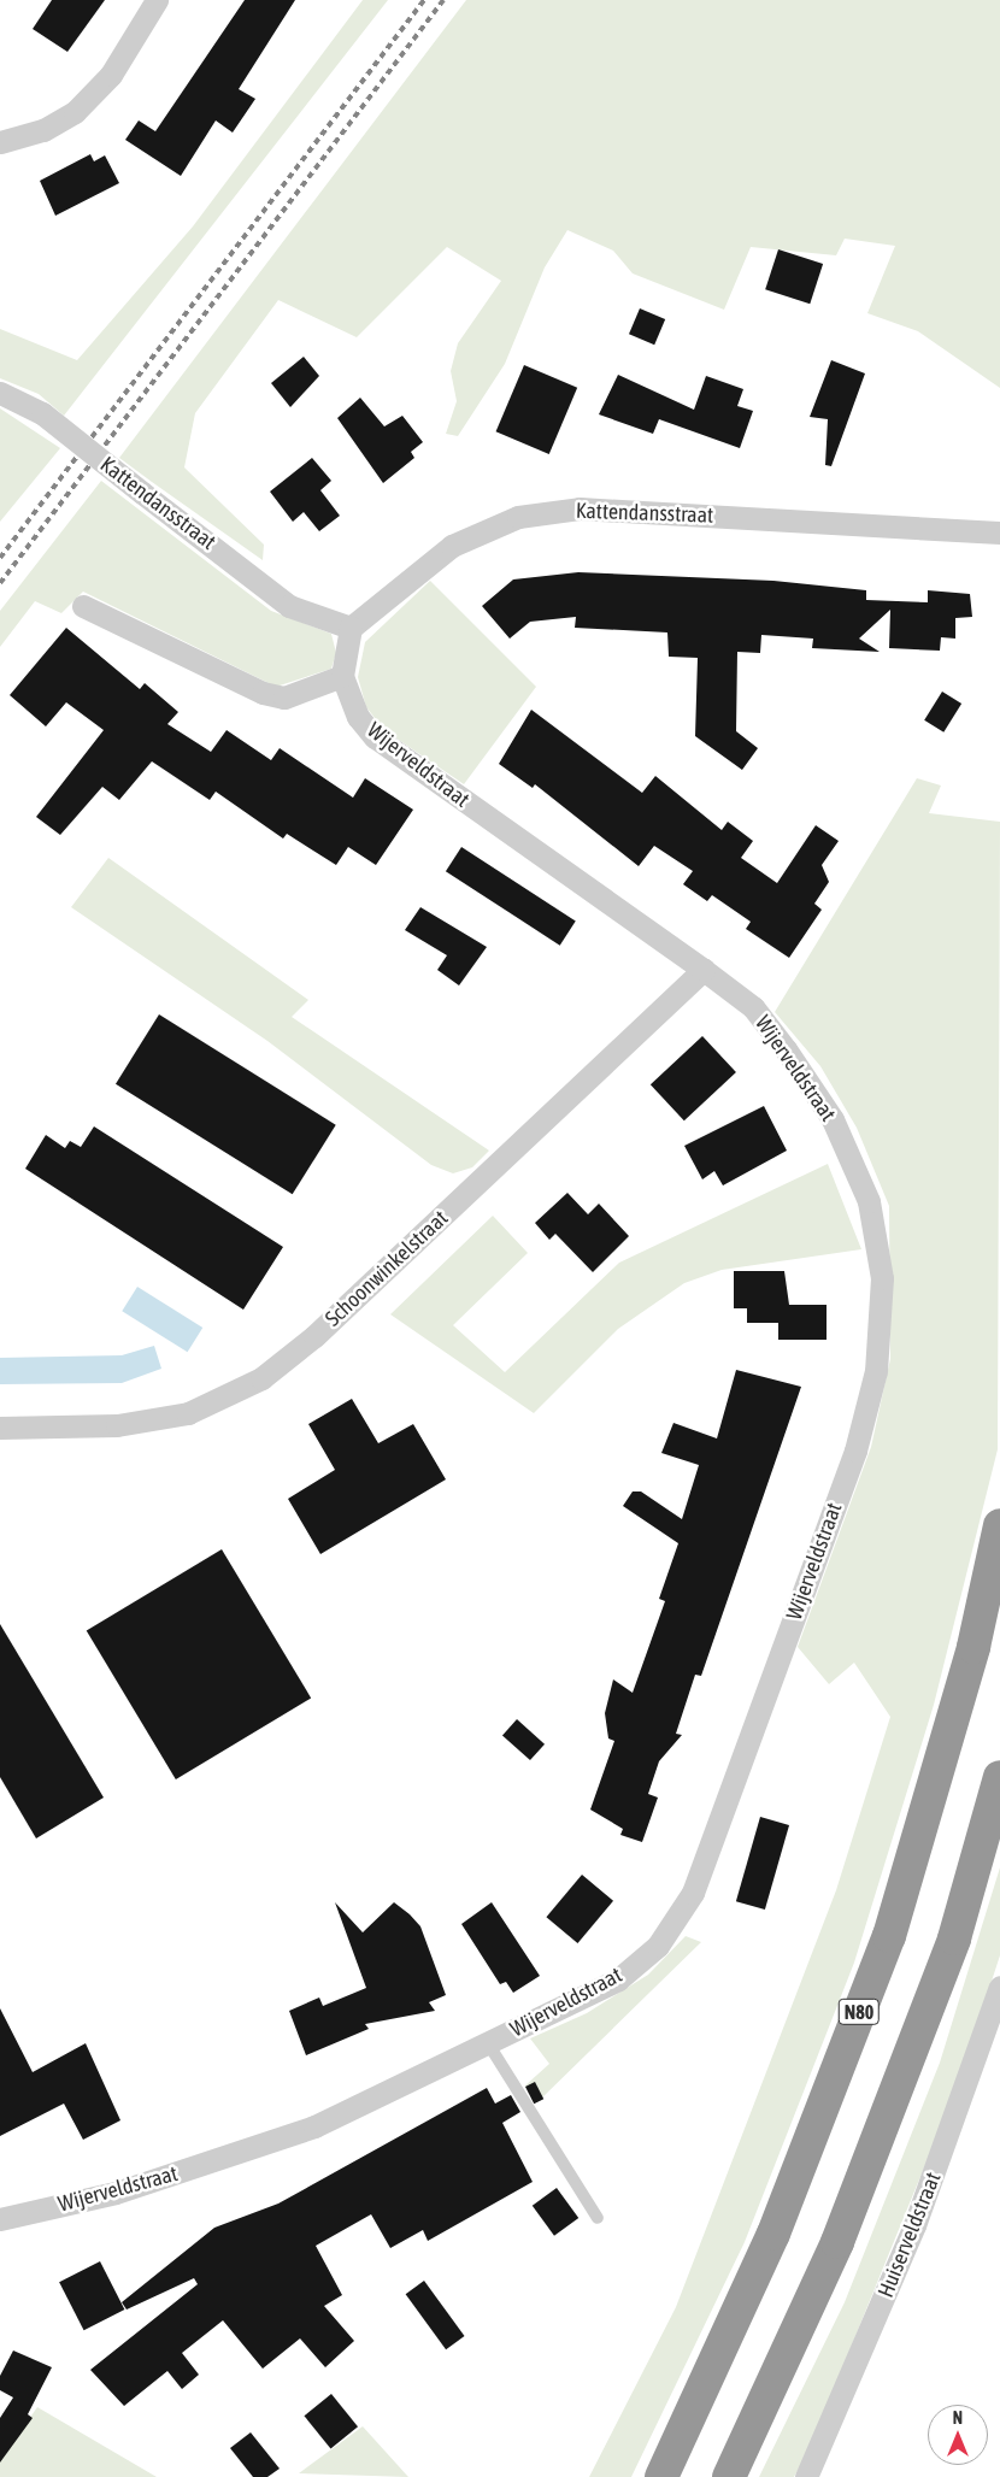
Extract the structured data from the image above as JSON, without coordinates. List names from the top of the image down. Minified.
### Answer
{"streets":{"highway":["N80"],"street":["Kattendansstraat","Wijerveldstraat","Schoonwinkelstraat","Huiserveldstraat"]},"crossings":[["Wijerveldstraat","Schoonwinkelstraat"]],"north":"top"}
